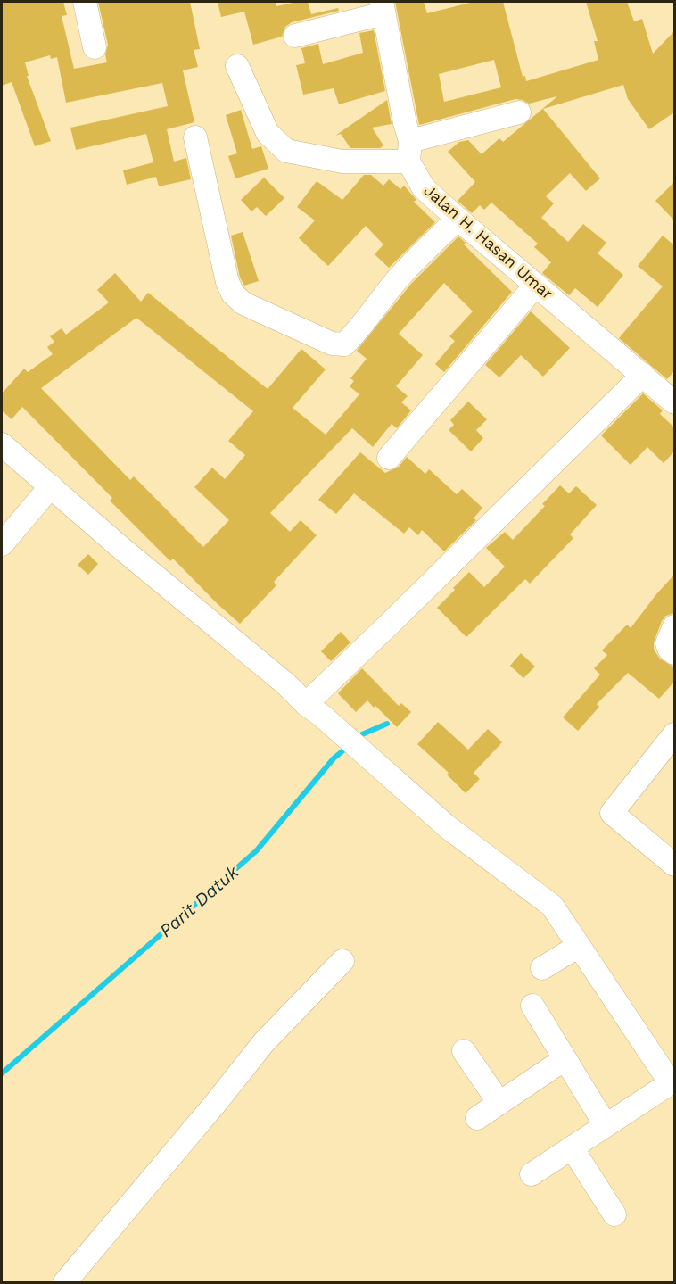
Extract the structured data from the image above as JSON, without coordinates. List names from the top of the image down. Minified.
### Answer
{"streets":{"street":["Jalan H. Hasan Umar"]},"water":["Parit Datuk"]}
